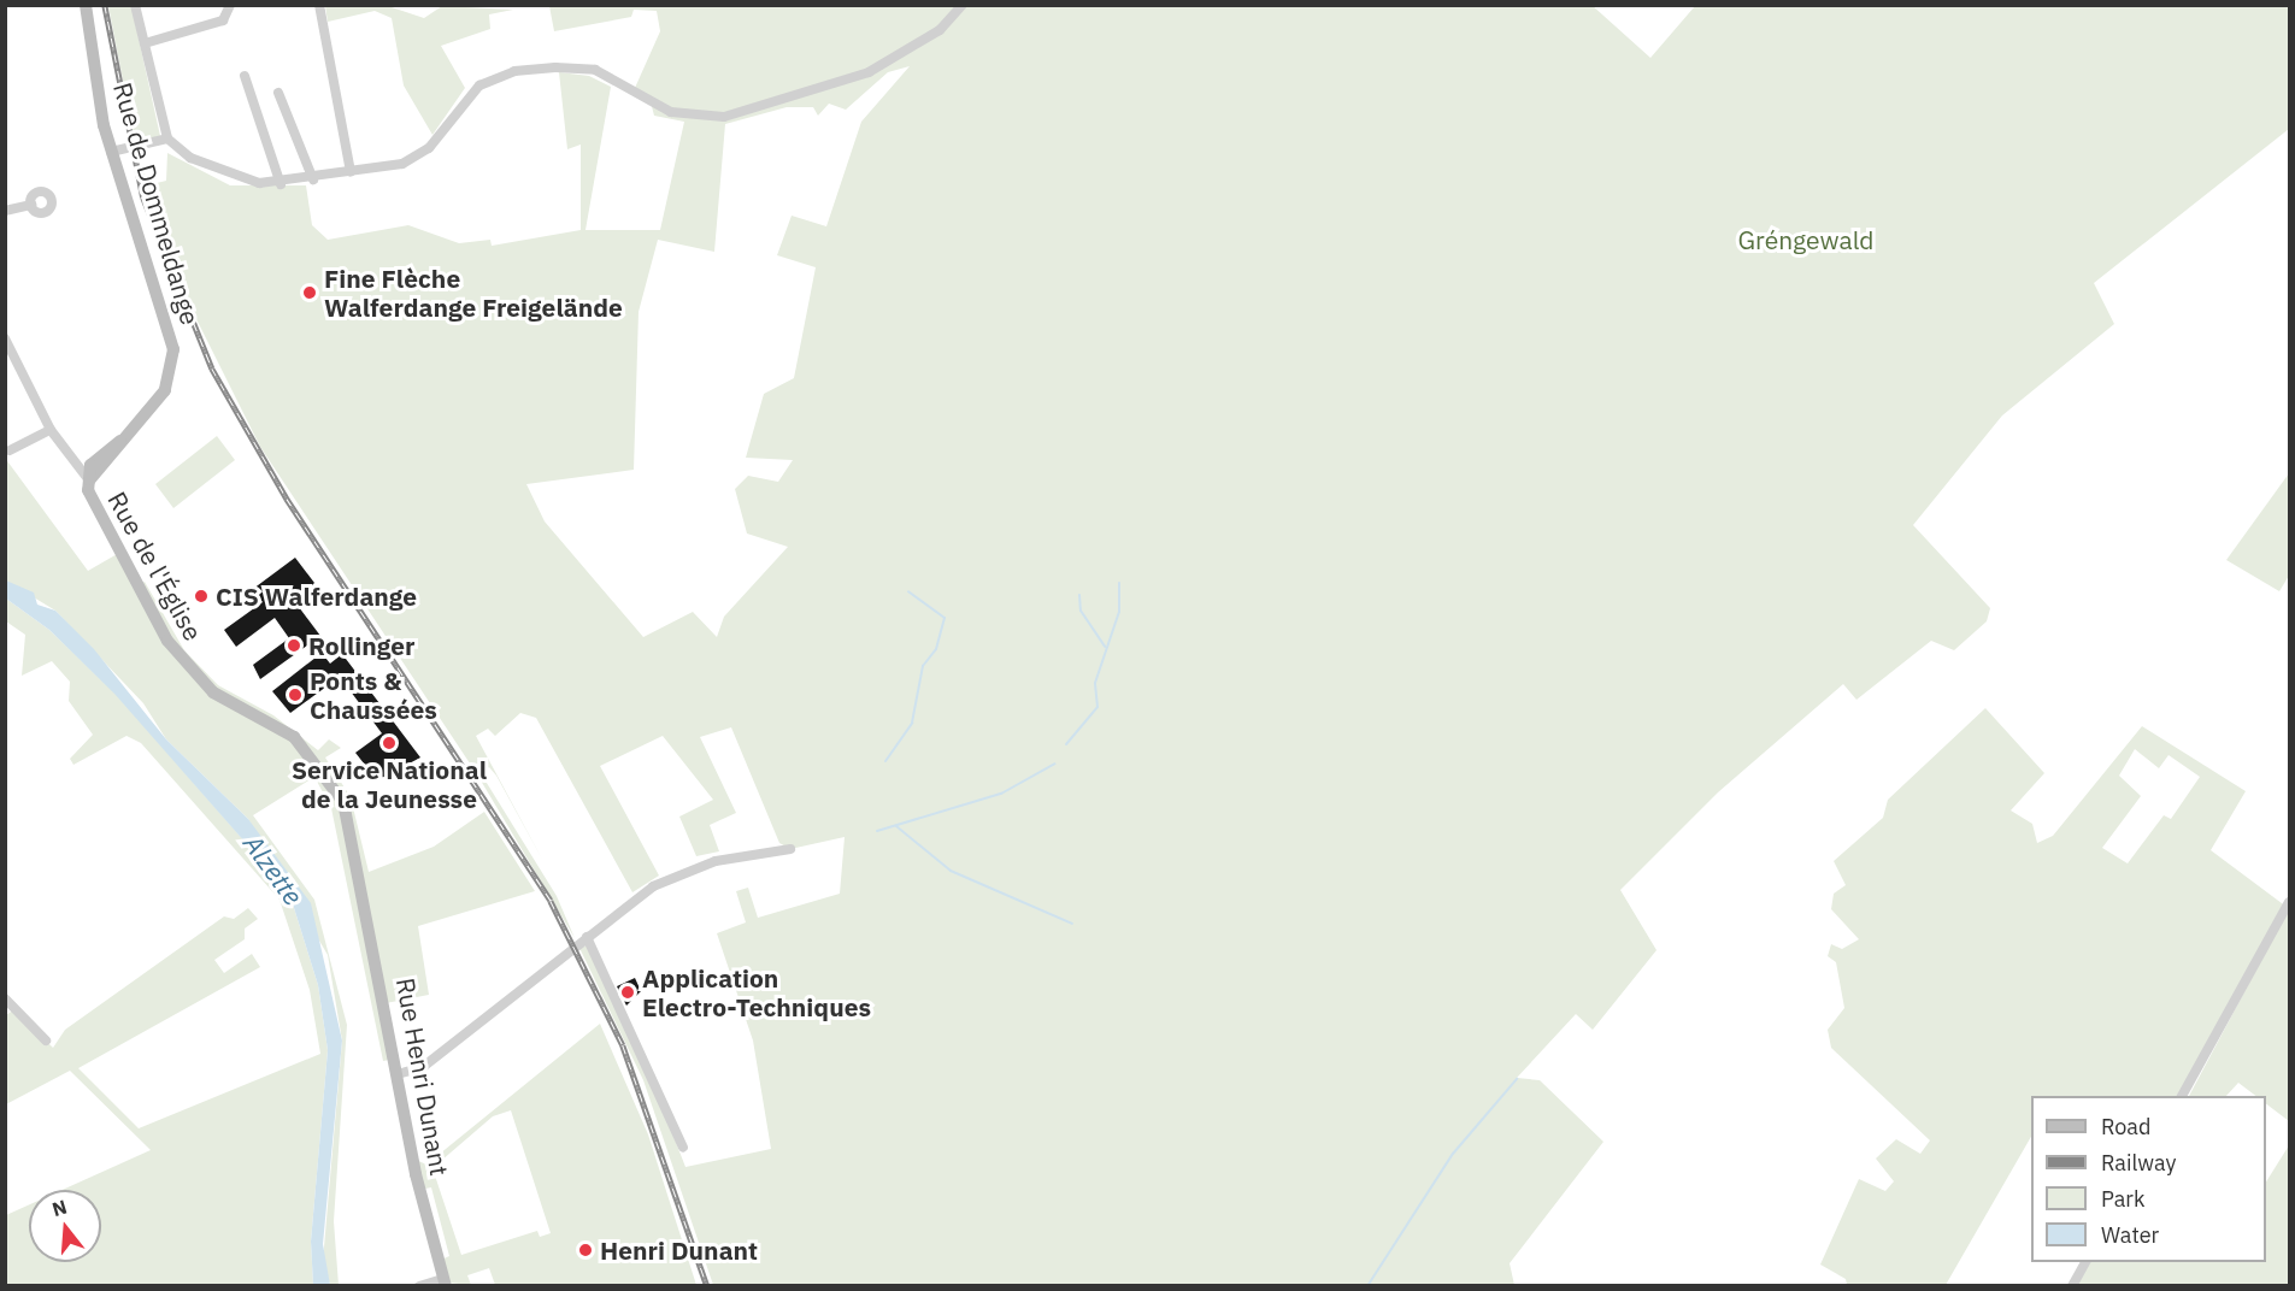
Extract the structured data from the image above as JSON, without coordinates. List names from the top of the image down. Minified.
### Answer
{"streets":{"main road":["Rue de Dommeldange","Rue de l'Église","Rue Henri Dunant"]},"crossings":[["Rue de Dommeldange","Rue de l'Église"],["Rue de l'Église","Rue Henri Dunant"]],"water":["Alzette"],"parks":["Gréngewald"],"places":["Fine Flèche Walferdange Freigelände","CIS Walferdange","Rollinger","Ponts & Chaussées","Service National de la Jeunesse","Application Electro-Techniques","Henri Dunant"],"legend":["Road","Railway","Park","Water"],"north":"top"}
